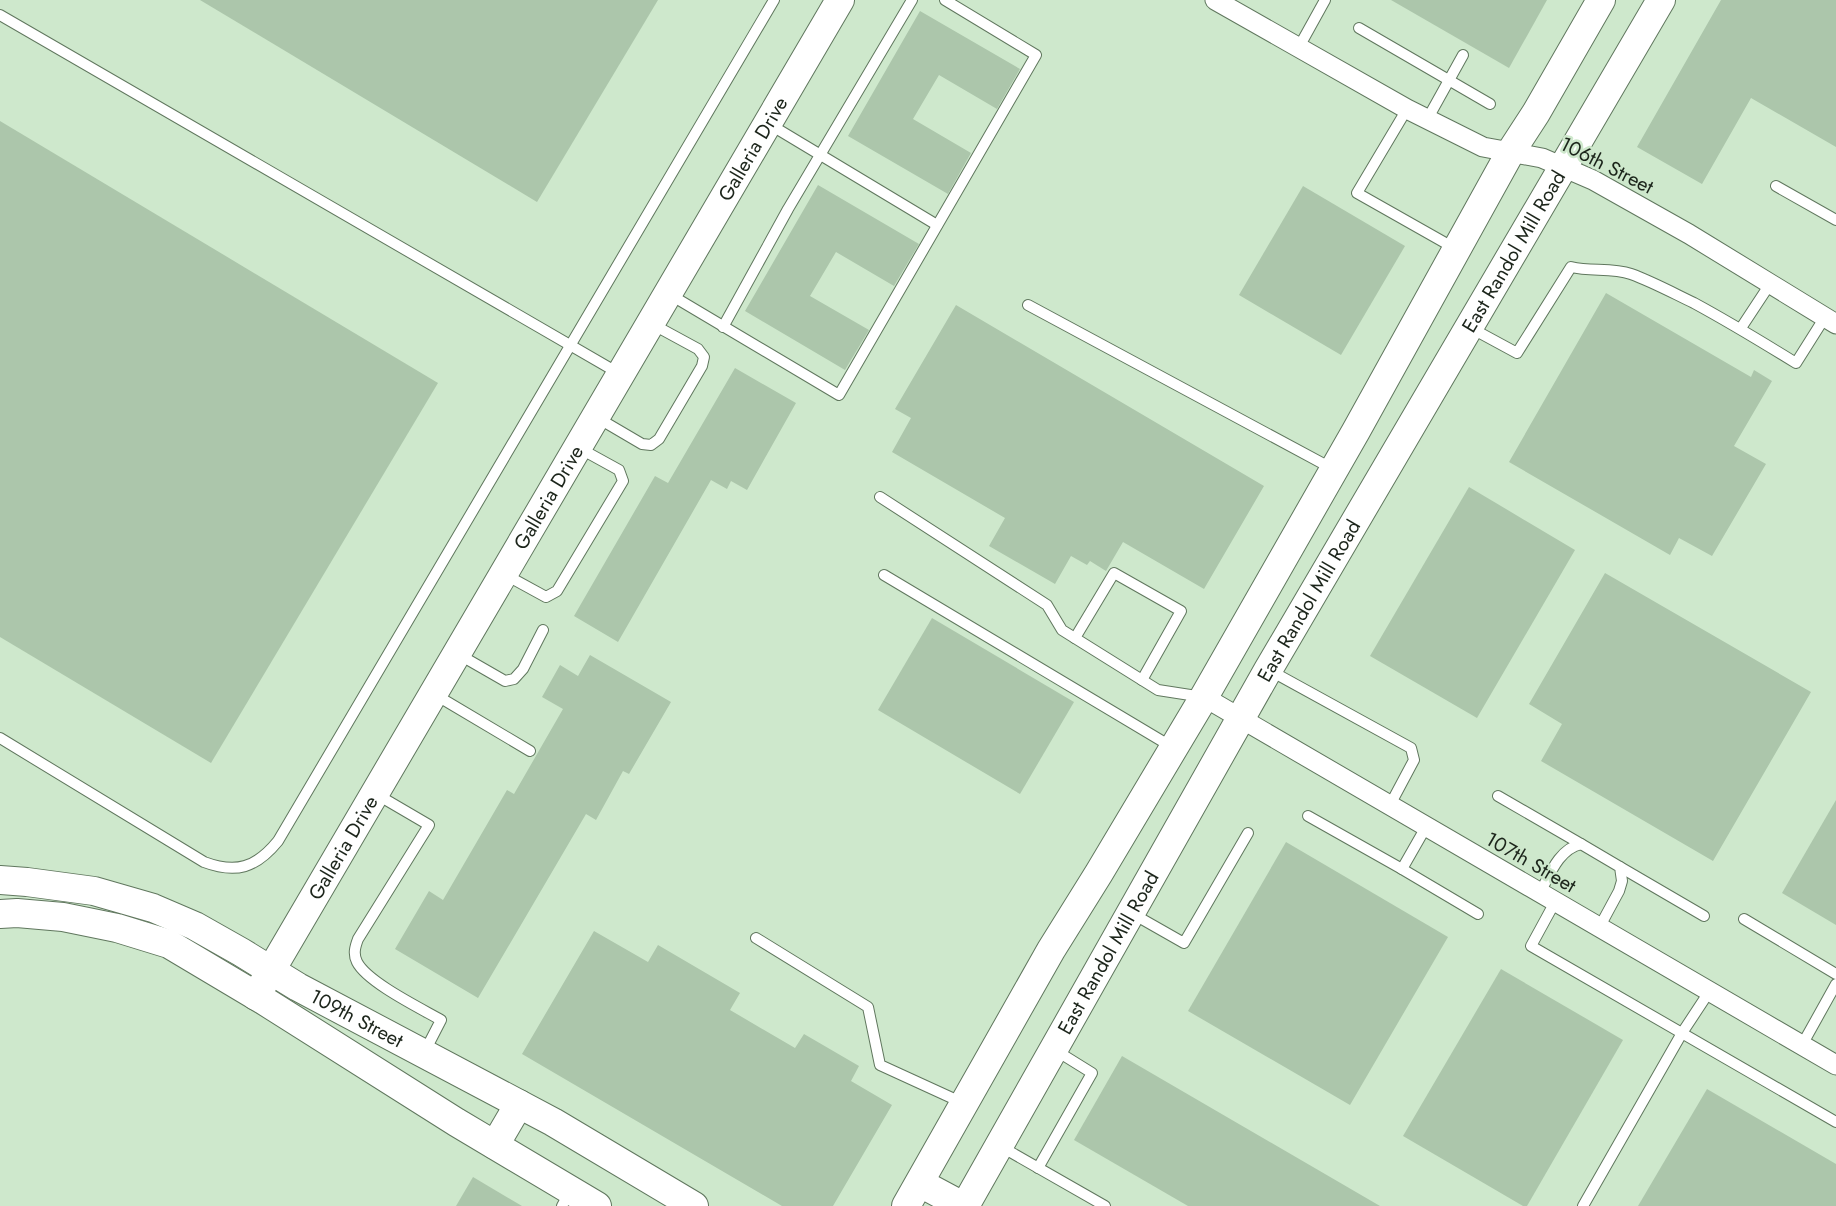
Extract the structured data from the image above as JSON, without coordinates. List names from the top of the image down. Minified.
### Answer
{"streets":{"main road":["Galleria Drive","East Randol Mill Road","109th Street"],"street":["106th Street","107th Street"]},"crossings":[["Galleria Drive","109th Street"],["106th Street","East Randol Mill Road"],["East Randol Mill Road","107th Street"]]}
